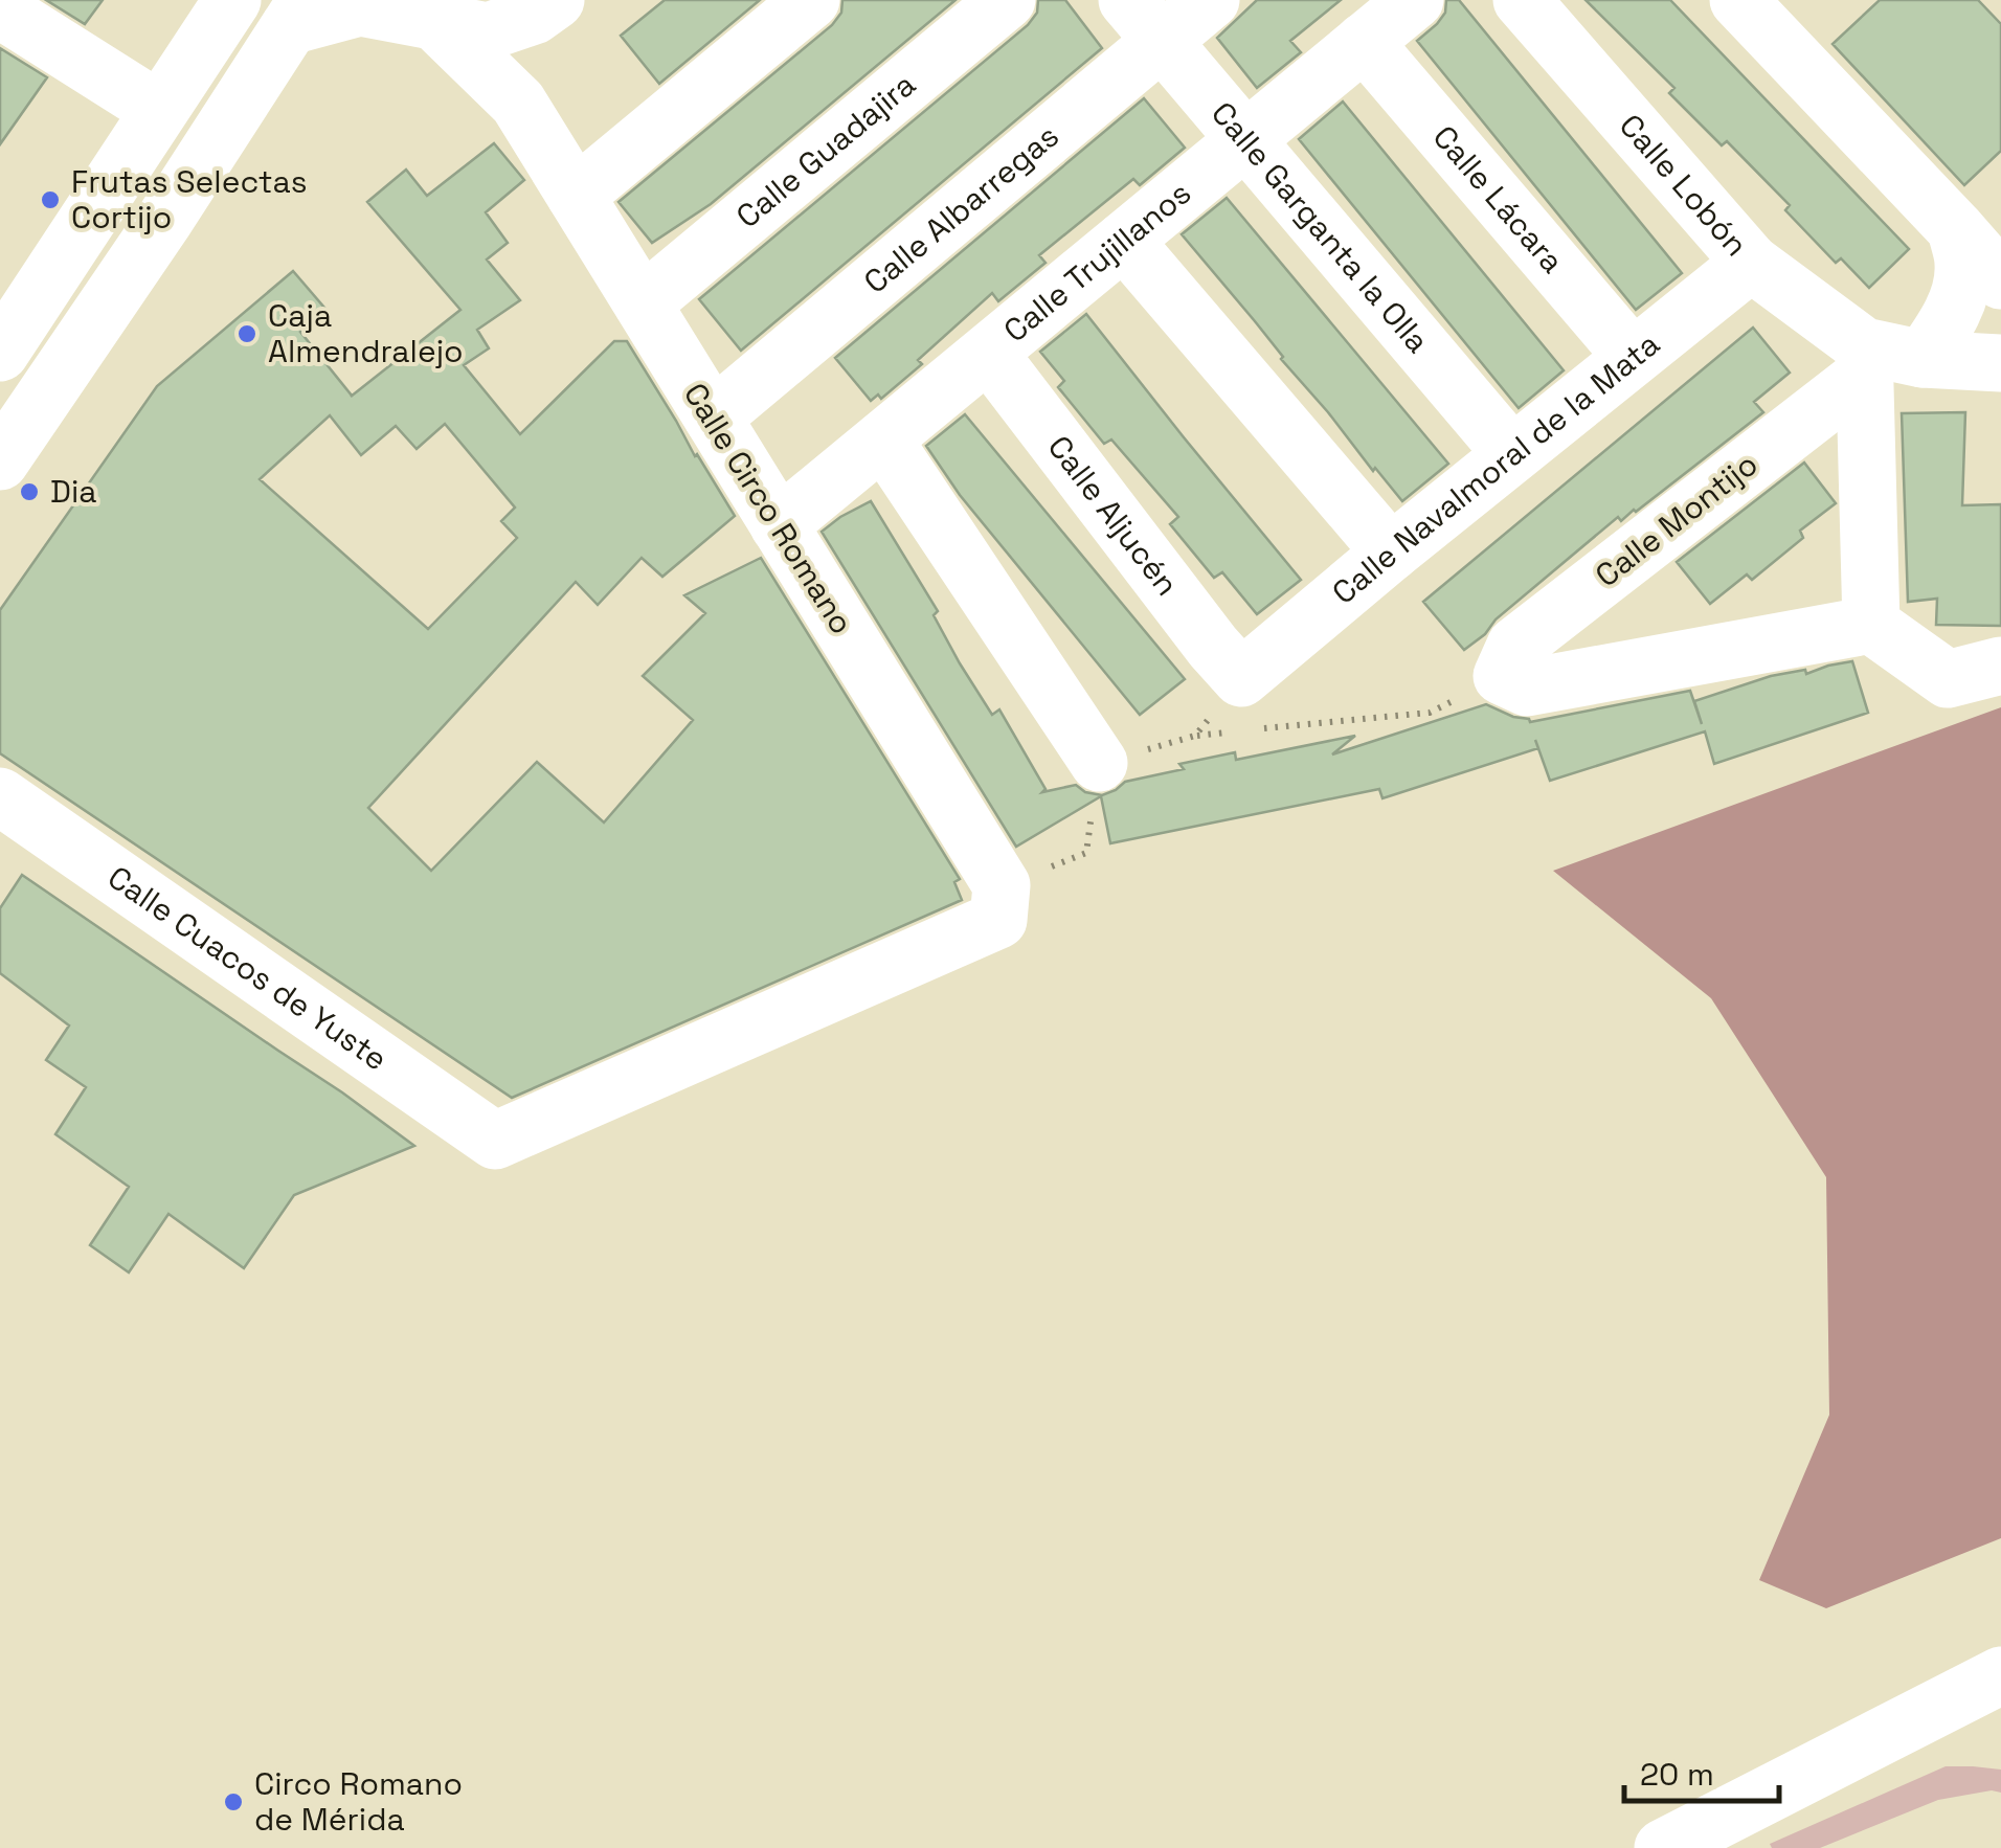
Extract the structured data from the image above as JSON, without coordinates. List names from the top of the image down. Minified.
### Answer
{"streets":{"street":["Calle Guadajira","Calle Lobón","Calle Lácara","Calle Albarregas","Calle Garganta la Olla","Calle Trujillanos","Calle Navalmoral de la Mata","Calle Circo Romano","Calle Aljucén","Calle Montijo","Calle Cuacos de Yuste"]},"crossings":[["Calle Guadajira","Calle Circo Romano"],["Calle Lobón","Calle Navalmoral de la Mata"],["Calle Lobón","Calle Montijo"],["Calle Lácara","Calle Trujillanos"],["Calle Lácara","Calle Navalmoral de la Mata"],["Calle Albarregas","Calle Garganta la Olla"],["Calle Albarregas","Calle Circo Romano"],["Calle Garganta la Olla","Calle Trujillanos"],["Calle Garganta la Olla","Calle Navalmoral de la Mata"],["Calle Trujillanos","Calle Circo Romano"],["Calle Trujillanos","Calle Aljucén"],["Calle Navalmoral de la Mata","Calle Aljucén"],["Calle Circo Romano","Calle Cuacos de Yuste"]],"places":["Frutas Selectas Cortijo","Caja Almendralejo","Dia","Circo Romano de Mérida"],"scale_bar":"20 m"}
